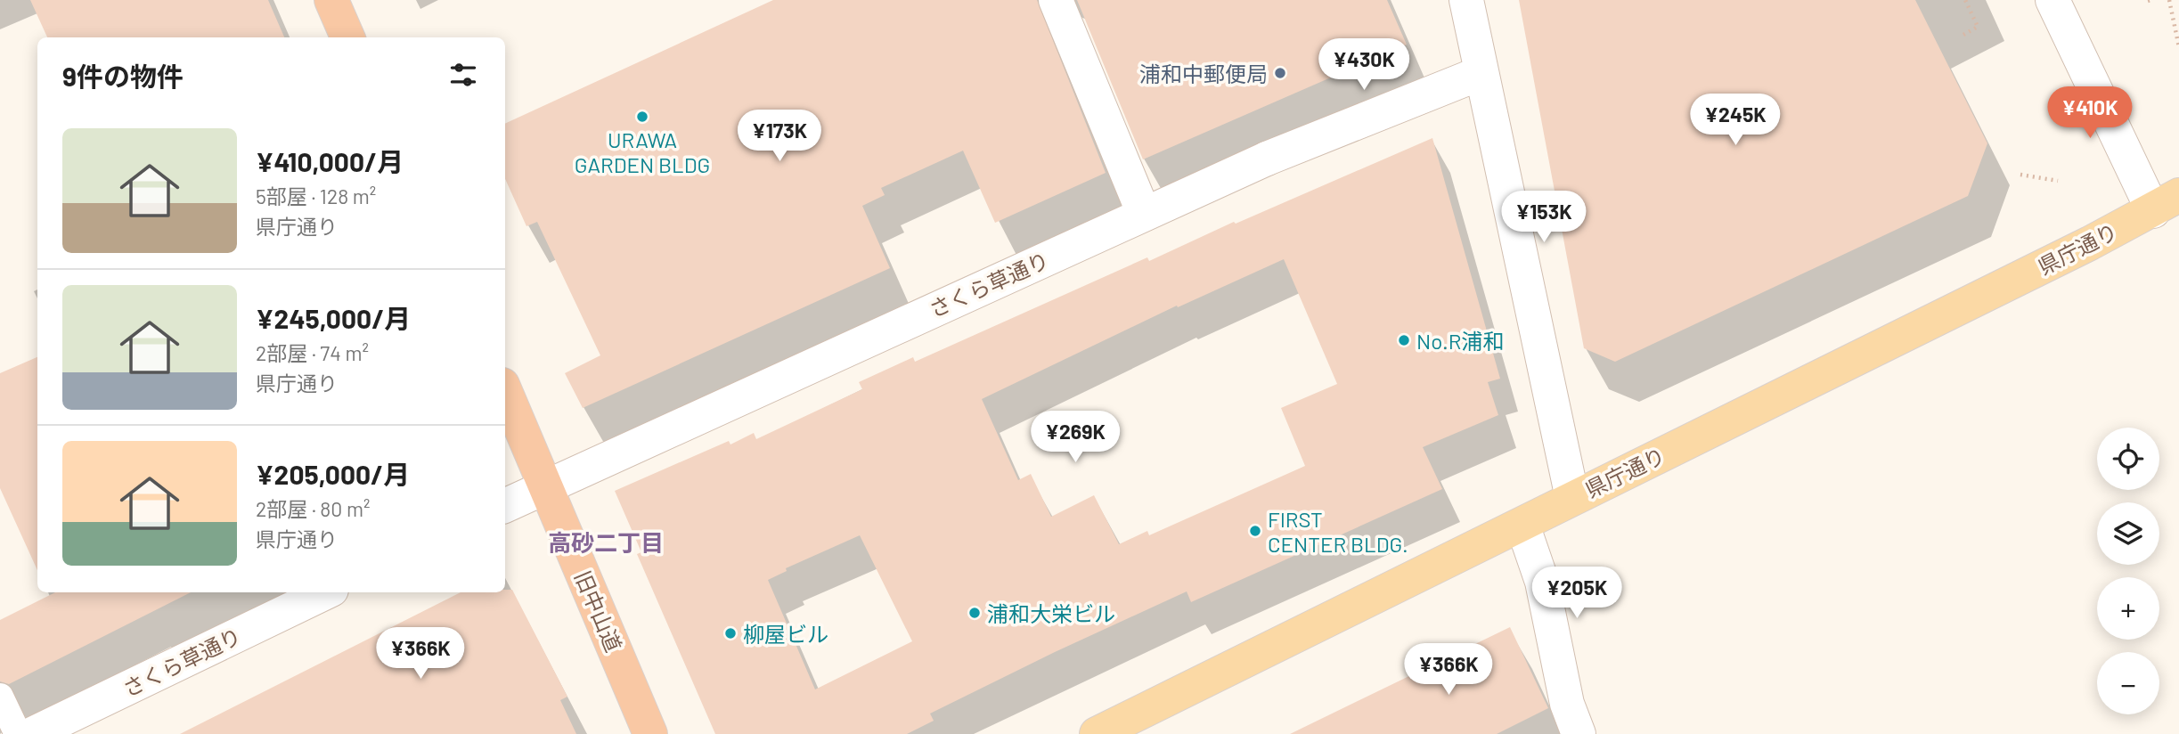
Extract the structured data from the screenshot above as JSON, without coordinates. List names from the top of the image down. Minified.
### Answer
{"streets":{"highway":["旧中山道"],"main road":["県庁通り"],"street":["さくら草通り"]},"crossings":[["さくら草通り","旧中山道"]],"districts":["高砂二丁目"],"places":["浦和中郵便局","URAWA GARDEN BLDG","No.R浦和","FIRST CENTER BLDG.","浦和大栄ビル","柳屋ビル"],"page":{"heading":"9件の物件","price":["¥430K","¥410K","¥245K","¥173K","¥153K","¥269K","¥205K","¥366K","¥366K"],"list":[{"name":"¥410,000/月","note":"5部屋 · 128 m² · 県庁通り"},{"name":"¥245,000/月","note":"2部屋 · 74 m² · 県庁通り"},{"name":"¥205,000/月","note":"2部屋 · 80 m² · 県庁通り"}],"map_buttons":["+","−"]}}
